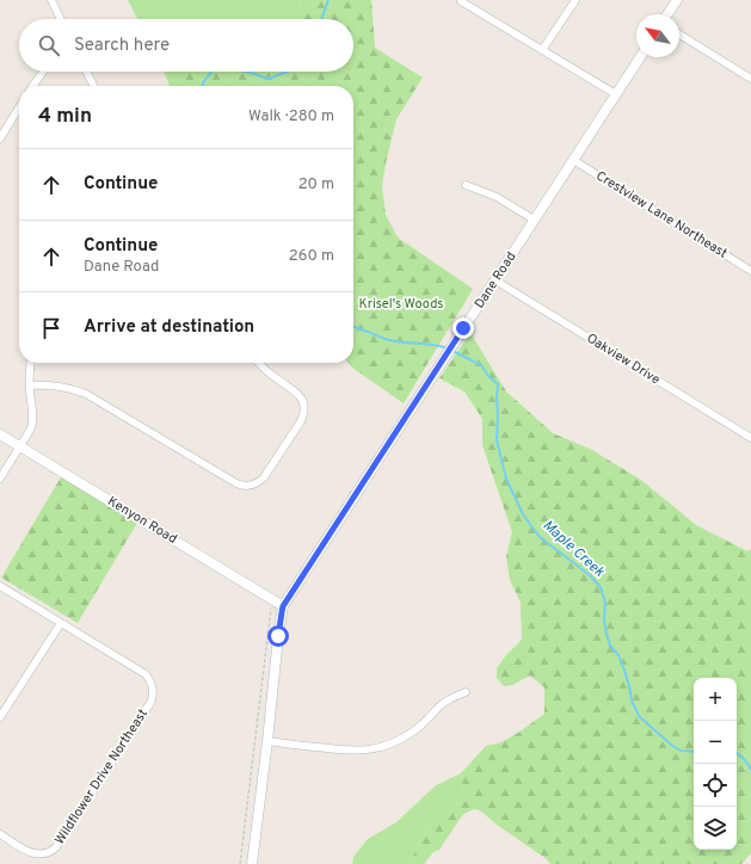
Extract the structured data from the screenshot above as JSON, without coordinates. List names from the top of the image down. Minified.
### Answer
{"streets":{"street":["Crestview Lane Northeast","Dane Road","Oakview Drive","Kenyon Road","Wildflower Drive Northeast"]},"crossings":[["Crestview Lane Northeast","Dane Road"],["Dane Road","Oakview Drive"],["Dane Road","Kenyon Road"]],"water":["Maple Creek"],"parks":["Krisel's Woods"],"north":"top left","page":{"search":"Search here","heading":["4 min","Walk · 280 m"],"list":[["Continue","20 m"],["Continue","Dane Road","260 m"],"Arrive at destination"],"map_buttons":["+","−"]}}
